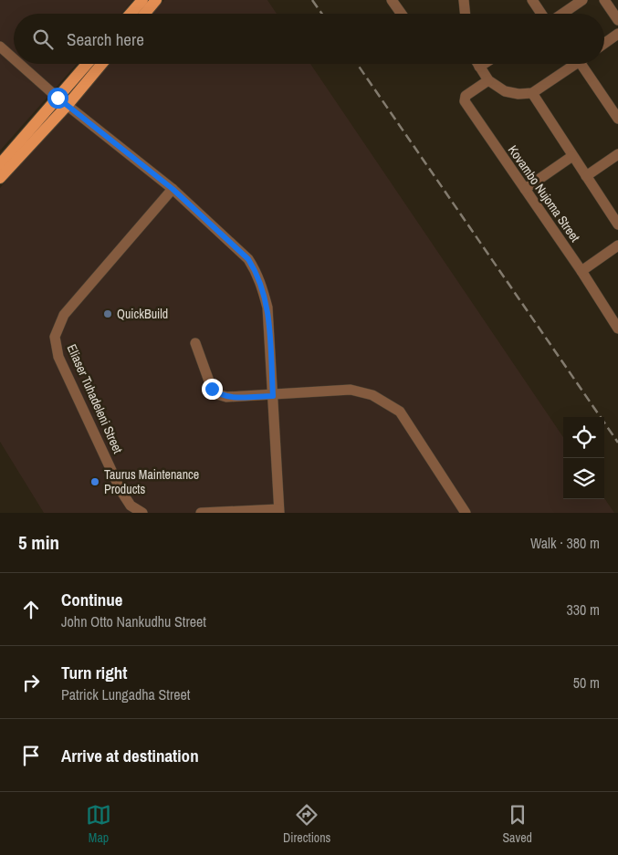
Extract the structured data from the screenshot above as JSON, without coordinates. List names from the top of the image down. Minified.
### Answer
{"streets":{"street":["Kovambo Nujoma Street","Eliaser Tuhadeleni Street"]},"places":["QuickBuild","Taurus Maintenance Products"],"page":{"search":"Search here","heading":["5 min","Walk · 380 m"],"list":[["Continue","John Otto Nankudhu Street","330 m"],["Turn right","Patrick Lungadha Street","50 m"],"Arrive at destination"],"nav":["Map","Directions","Saved"]}}
